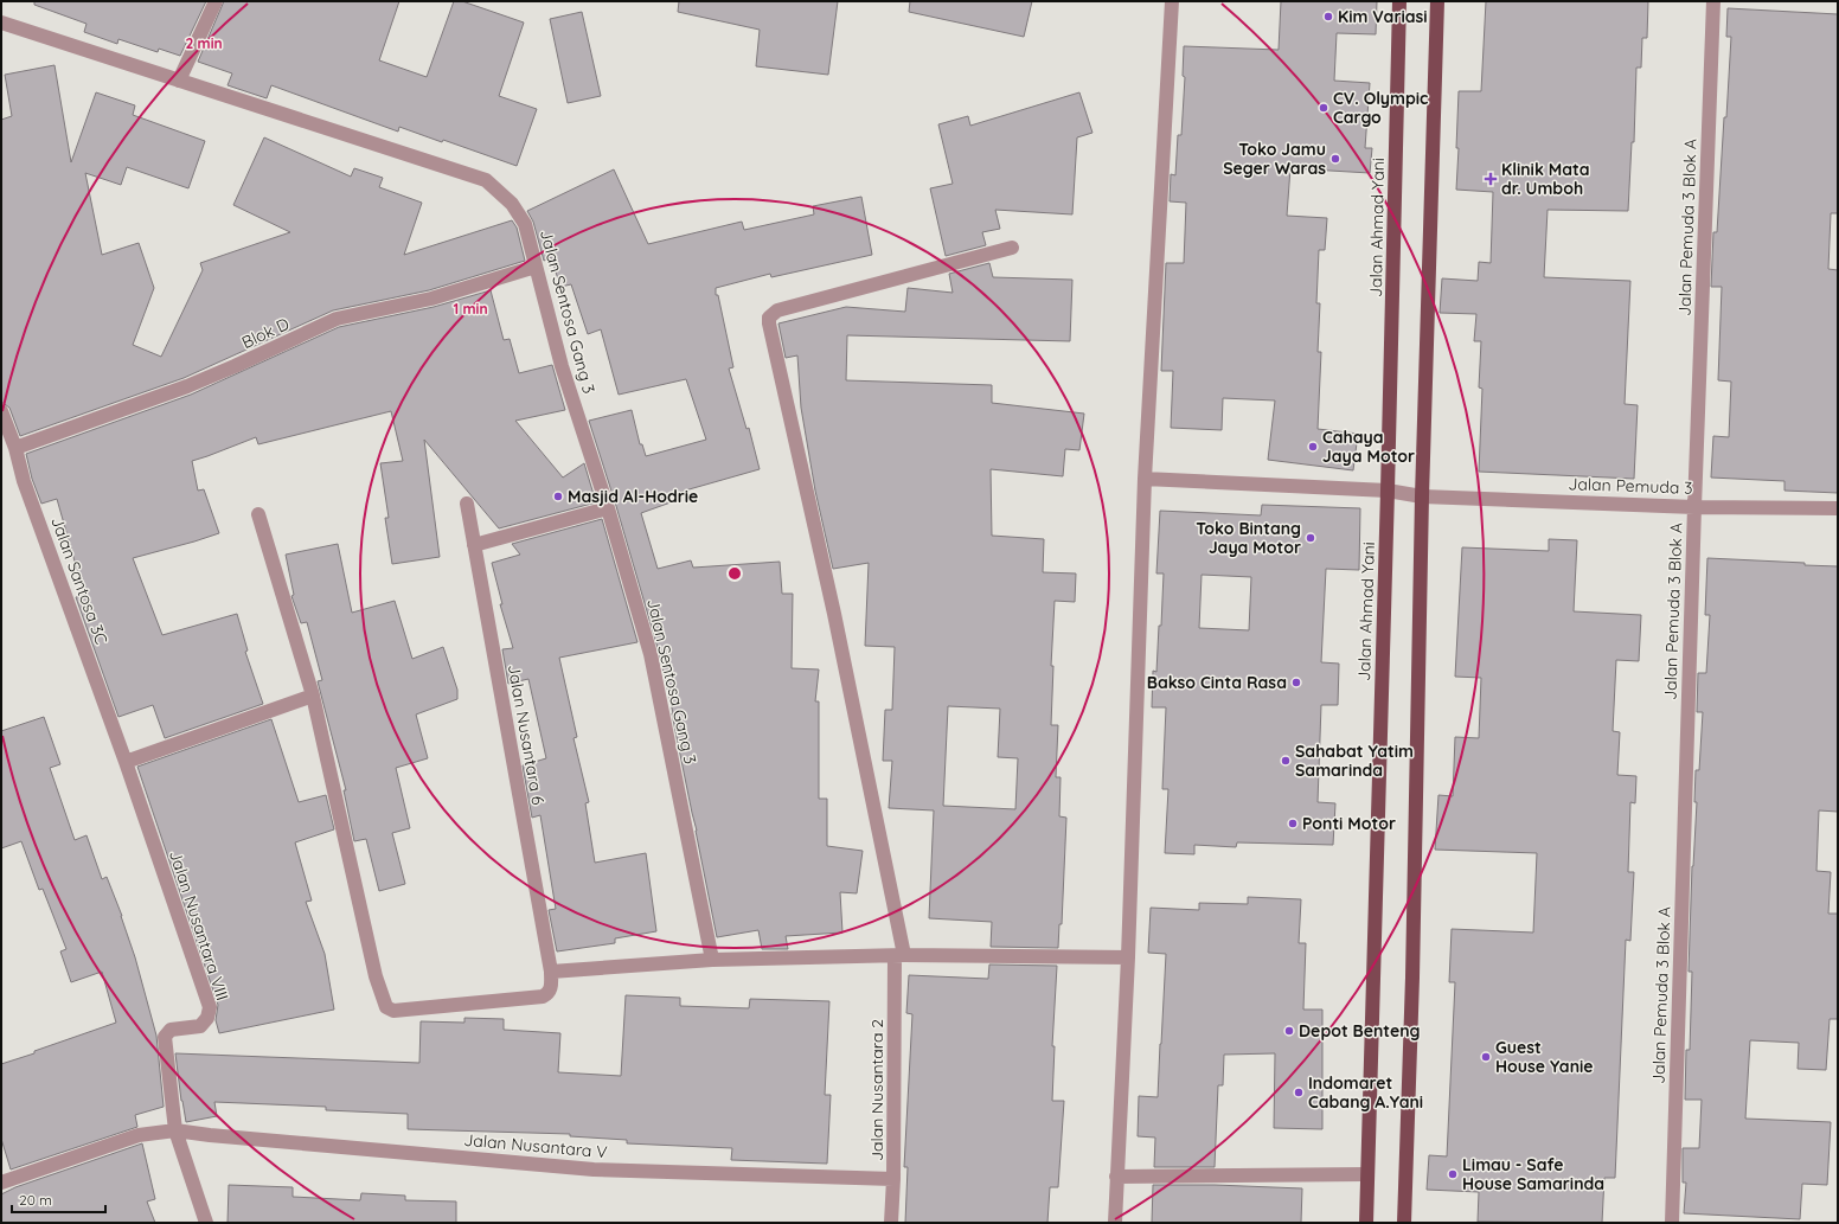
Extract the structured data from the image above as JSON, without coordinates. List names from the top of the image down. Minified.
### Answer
{"streets":{"main road":["Jalan Ahmad Yani"],"street":["Jalan Pemuda 3 Blok A","Jalan Sentosa Gang 3","Blok D","Jalan Pemuda 3","Jalan Santosa 3C","Jalan Nusantara 6","Jalan Nusantara VIII","Jalan Nusantara 2","Jalan Nusantara V"]},"crossings":[["Jalan Ahmad Yani","Jalan Pemuda 3"],["Jalan Pemuda 3 Blok A","Jalan Pemuda 3"],["Jalan Sentosa Gang 3","Blok D"],["Blok D","Jalan Santosa 3C"],["Jalan Santosa 3C","Jalan Nusantara VIII"],["Jalan Nusantara VIII","Jalan Nusantara V"],["Jalan Nusantara 2","Jalan Nusantara V"]],"places":{"other":["Kim Variasi","CV. Olympic Cargo","Toko Jamu Seger Waras","Cahaya Jaya Motor","Masjid Al-Hodrie","Toko Bintang Jaya Motor","Bakso Cinta Rasa","Sahabat Yatim Samarinda","Ponti Motor","Depot Benteng","Guest House Yanie","Indomaret Cabang A.Yani","Limau - Safe House Samarinda"],"health":["Klinik Mata dr. Umboh"]},"scale_bar":"20 m","rings":["2 min","1 min"]}
